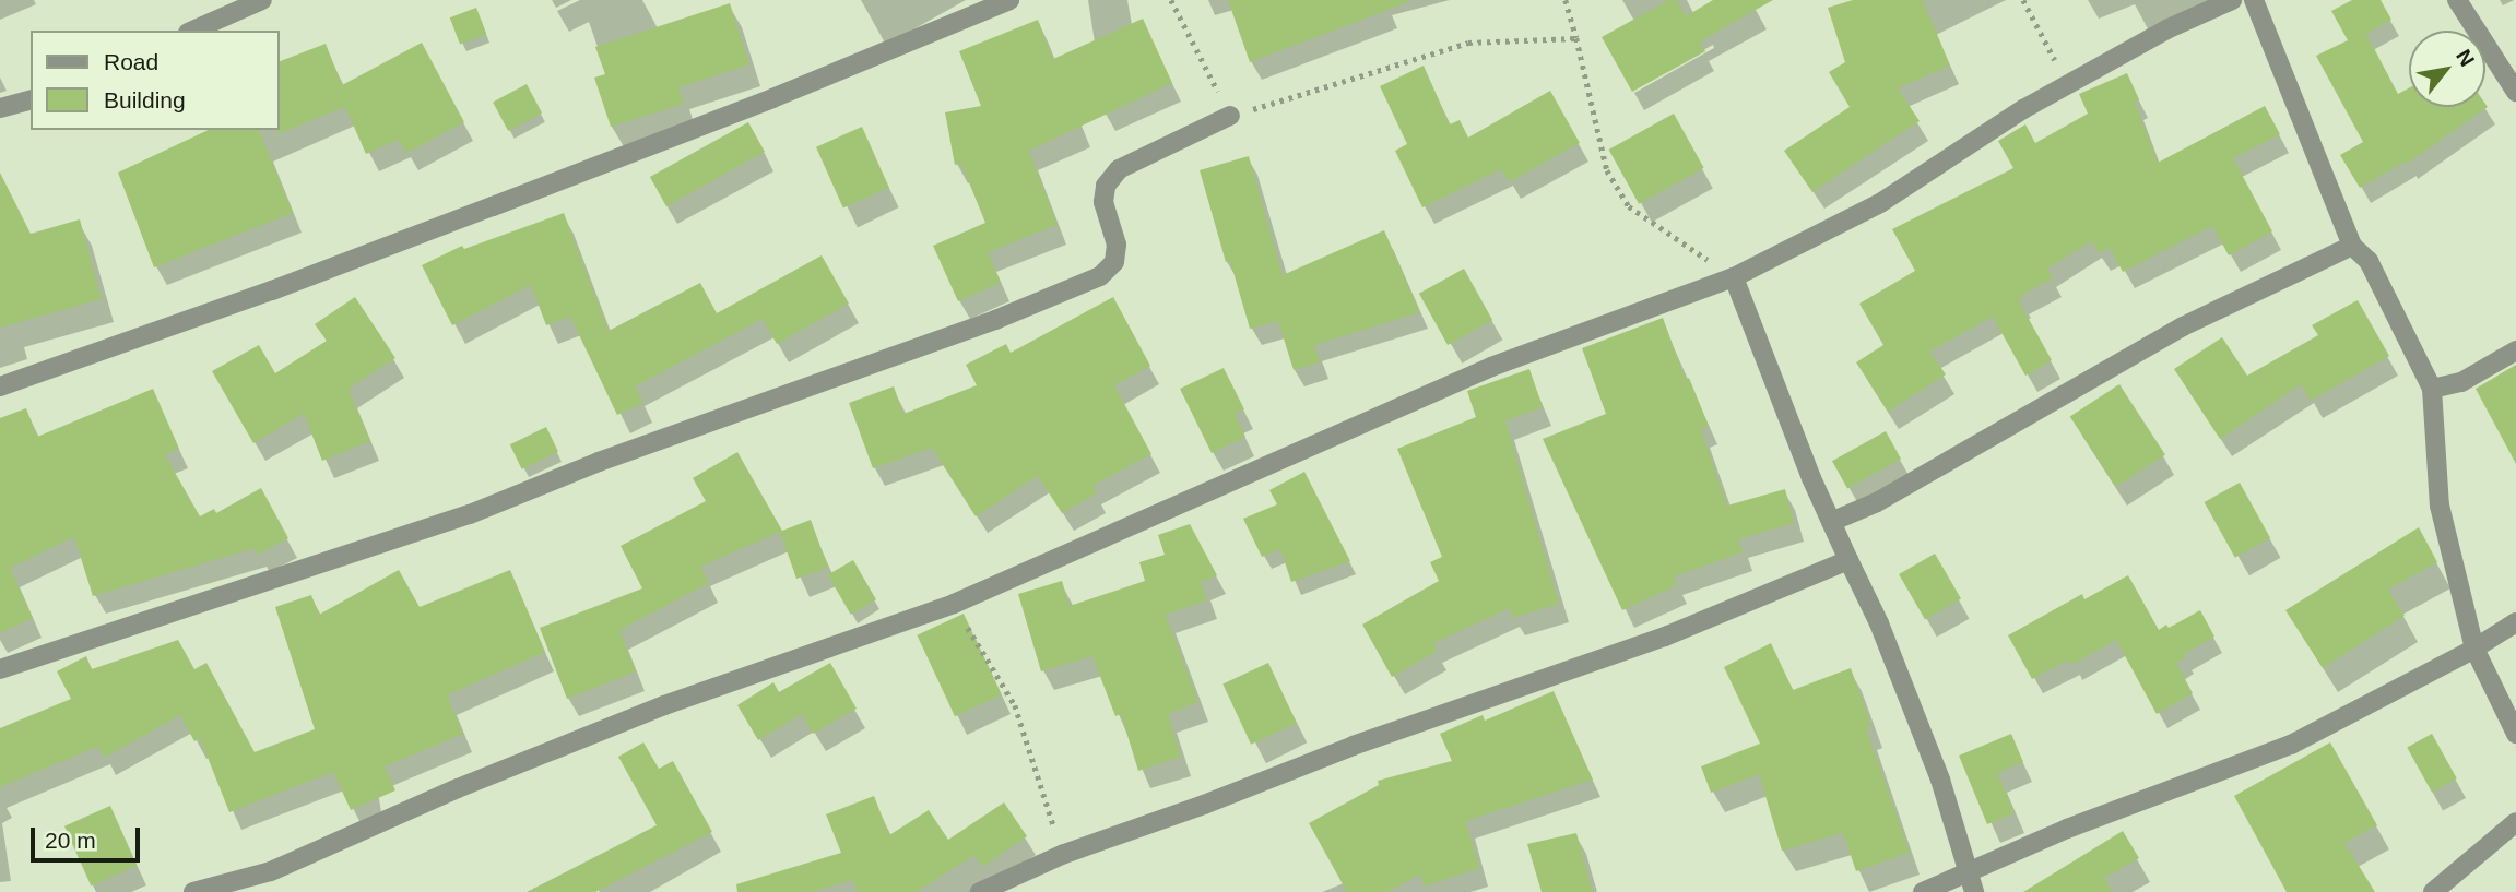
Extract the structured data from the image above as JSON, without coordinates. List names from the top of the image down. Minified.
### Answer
{"legend":["Road","Building"],"scale_bar":"20 m","north":"top right"}
